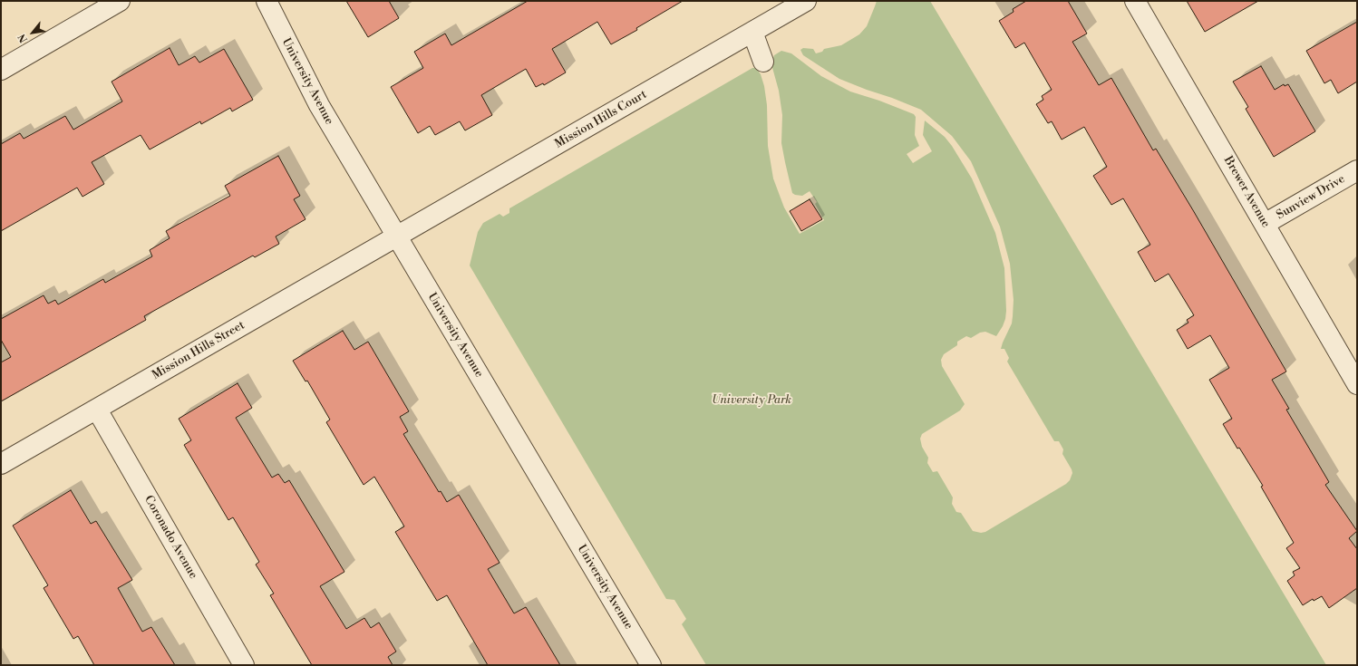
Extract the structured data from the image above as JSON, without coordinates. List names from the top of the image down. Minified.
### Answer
{"streets":{"street":["University Avenue","Mission Hills Court","Brewer Avenue","Sunview Drive","Mission Hills Street","Coronado Avenue"]},"crossings":[["University Avenue","Mission Hills Court"],["University Avenue","Mission Hills Street"],["Mission Hills Court","Mission Hills Street"],["Brewer Avenue","Sunview Drive"],["Mission Hills Street","Coronado Avenue"]],"parks":["University Park"],"north":"bottom left"}
